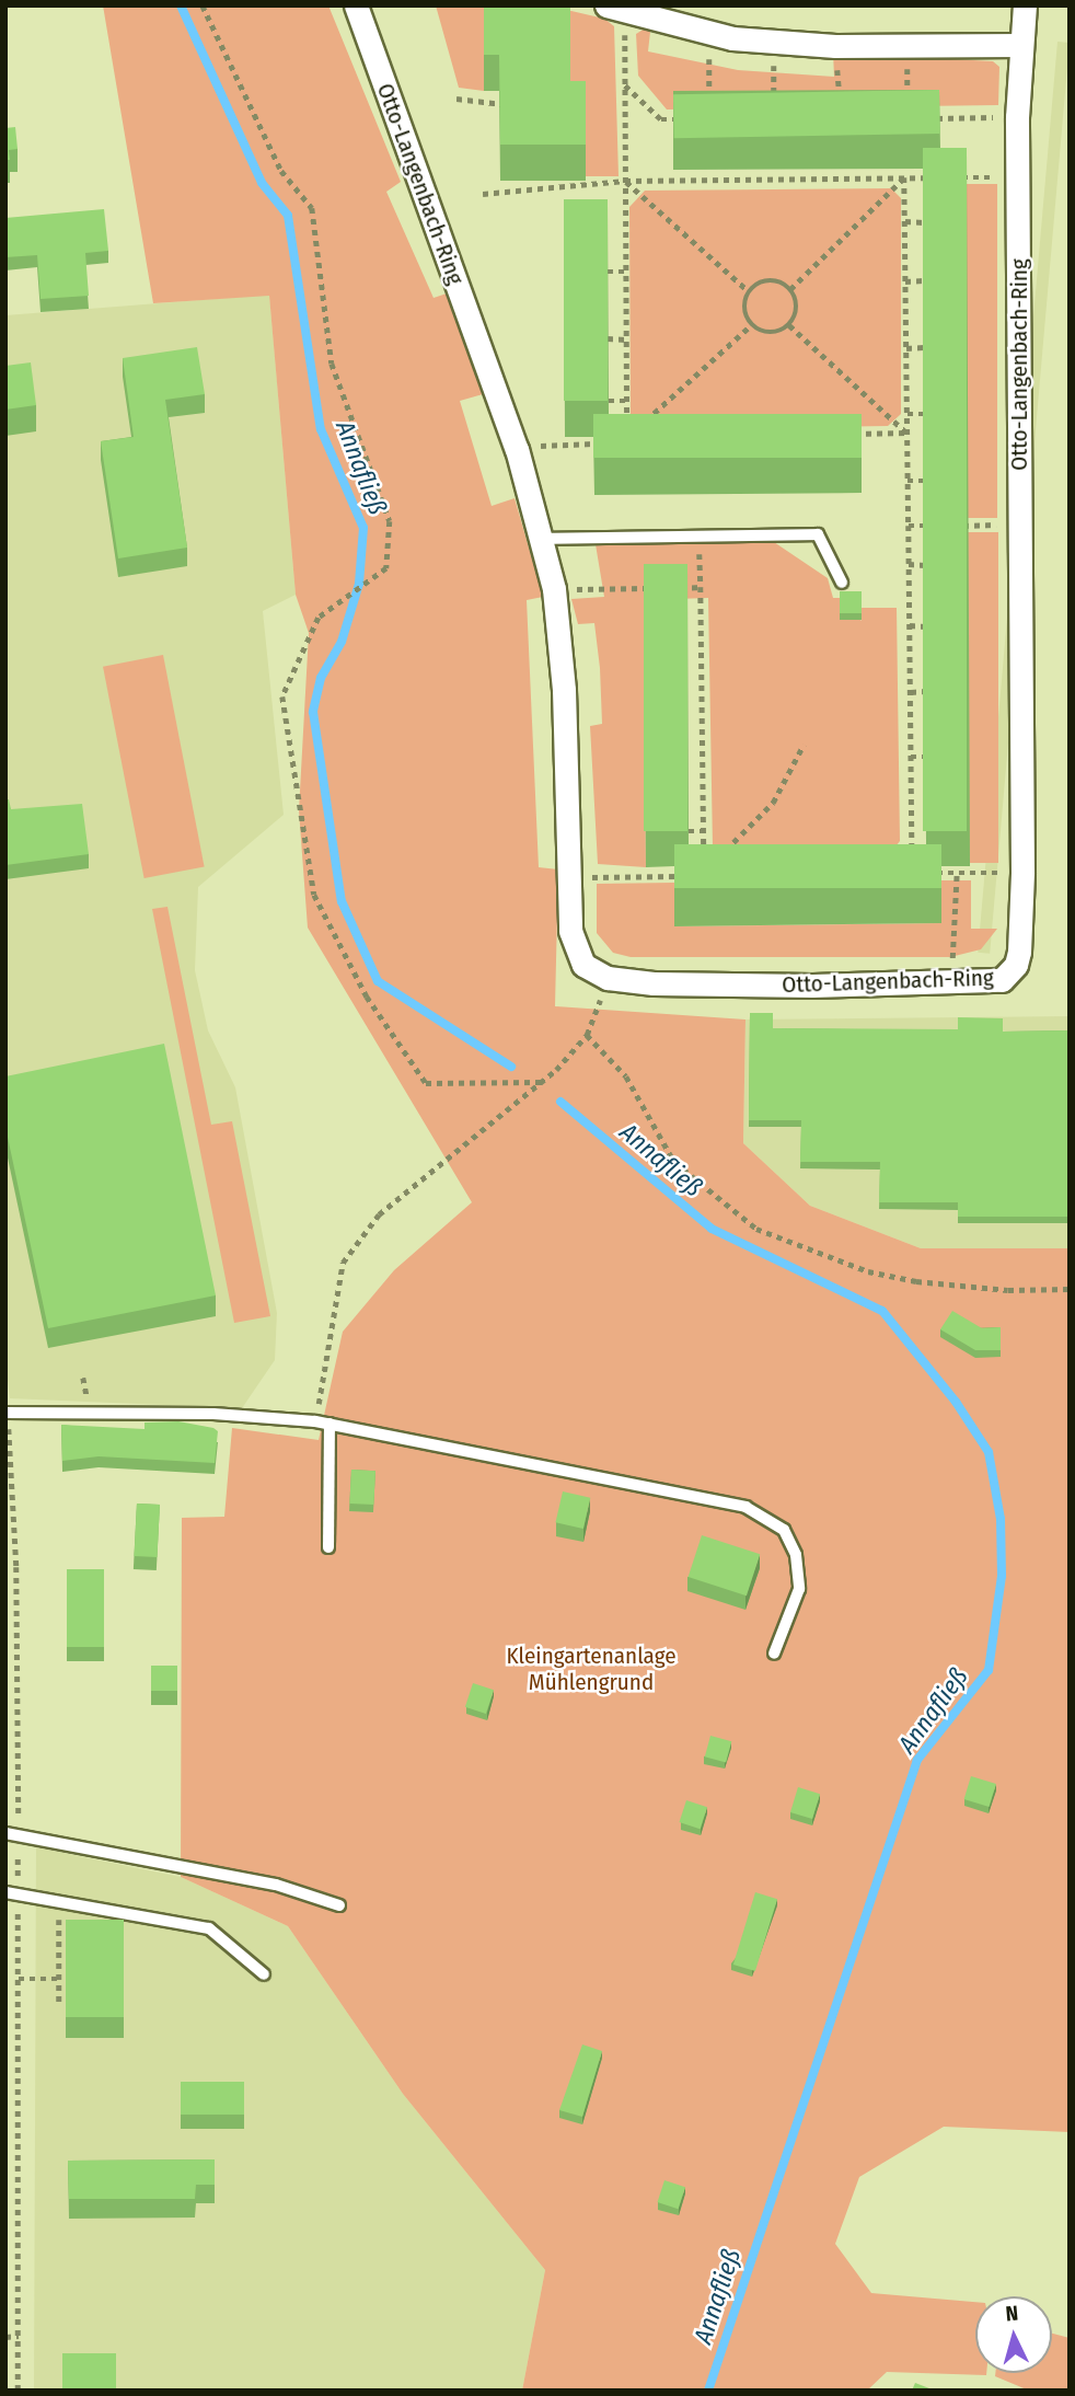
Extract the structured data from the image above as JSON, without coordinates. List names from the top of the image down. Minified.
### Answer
{"streets":{"street":["Otto-Langenbach-Ring"]},"water":["Annafließ"],"parks":["Kleingartenanlage Mühlengrund"],"north":"top"}
